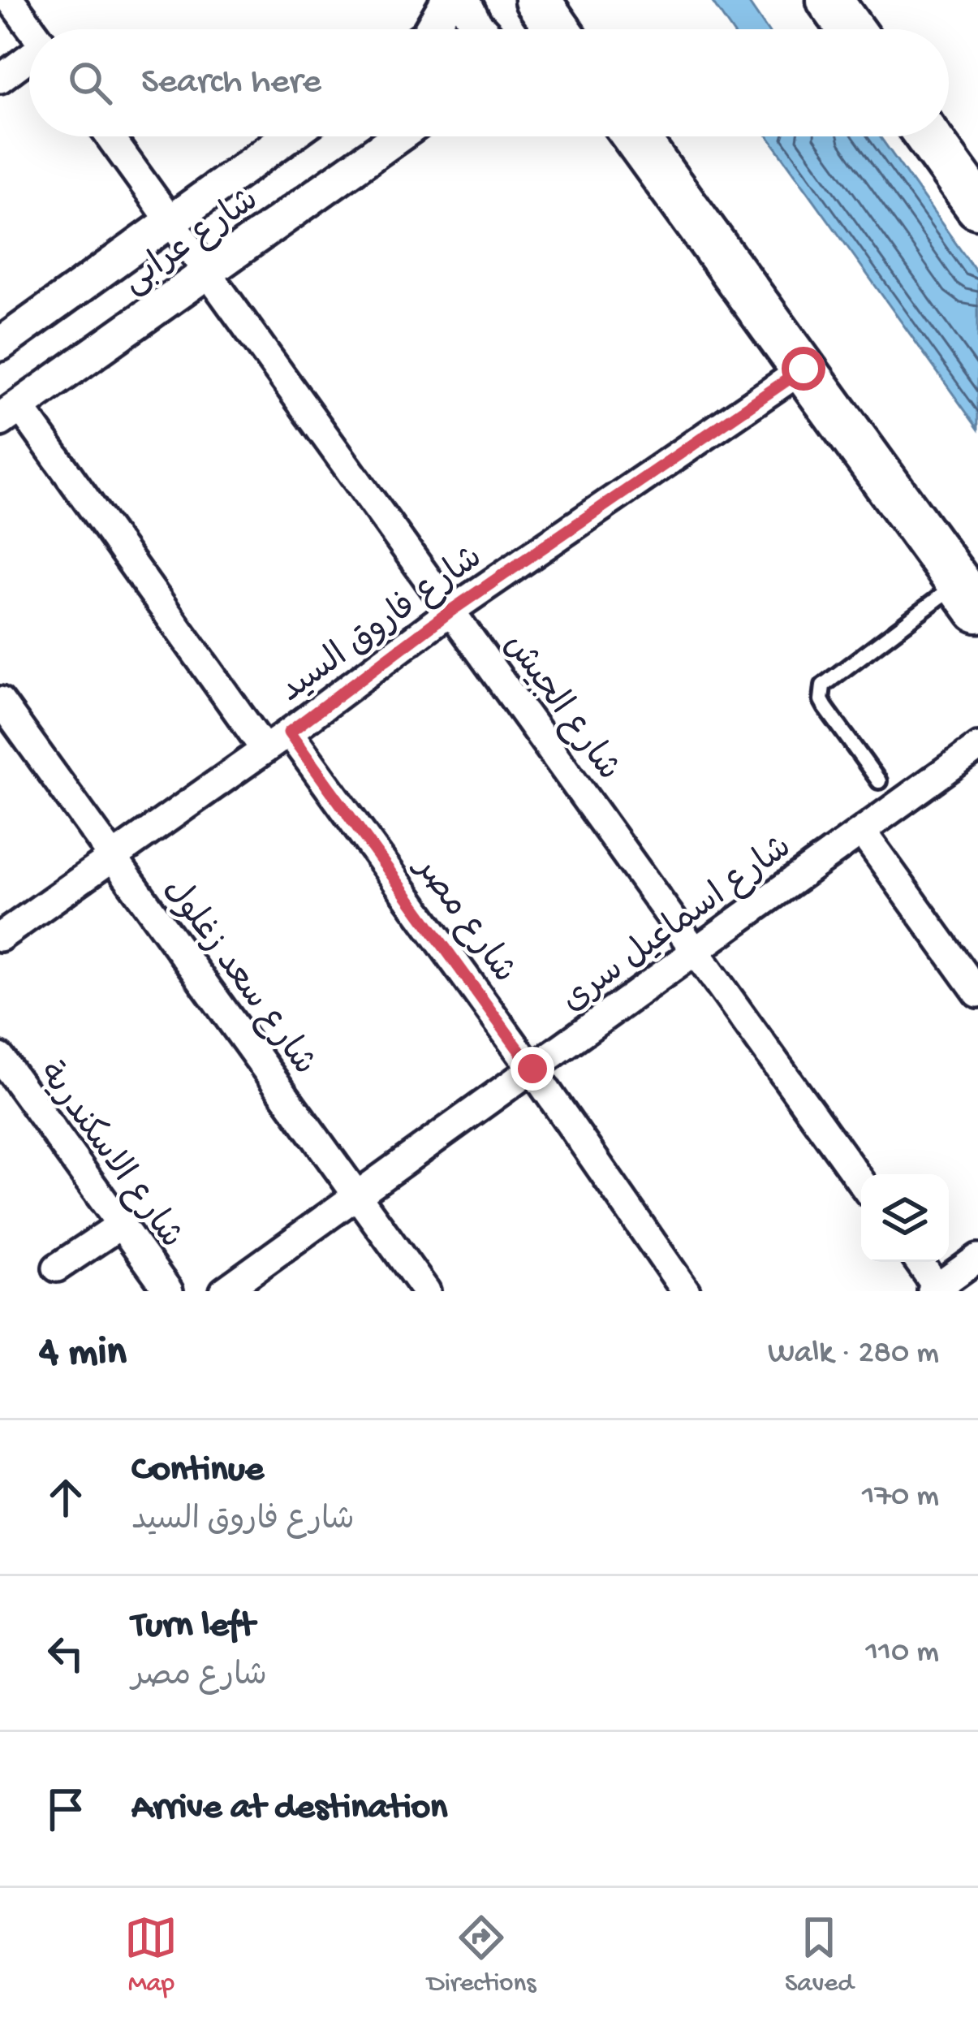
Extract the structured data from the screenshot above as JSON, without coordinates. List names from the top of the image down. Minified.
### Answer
{"streets":{"street":["شارع عرابى","شارع فاروق السيد","شارع الجيش","شارع مصر","شارع اسماعيل سرى","شارع سعد زغلول","شارع الاسكندرية"]},"crossings":[["شارع عرابى","شارع الجيش"],["شارع فاروق السيد","شارع الجيش"],["شارع فاروق السيد","شارع مصر"],["شارع فاروق السيد","شارع سعد زغلول"],["شارع الجيش","شارع اسماعيل سرى"],["شارع مصر","شارع اسماعيل سرى"],["شارع اسماعيل سرى","شارع سعد زغلول"]],"page":{"search":"Search here","heading":["4 min","Walk · 280 m"],"list":[["Continue","شارع فاروق السيد","170 m"],["Turn left","شارع مصر","110 m"],"Arrive at destination"],"nav":["Map","Directions","Saved"]}}
